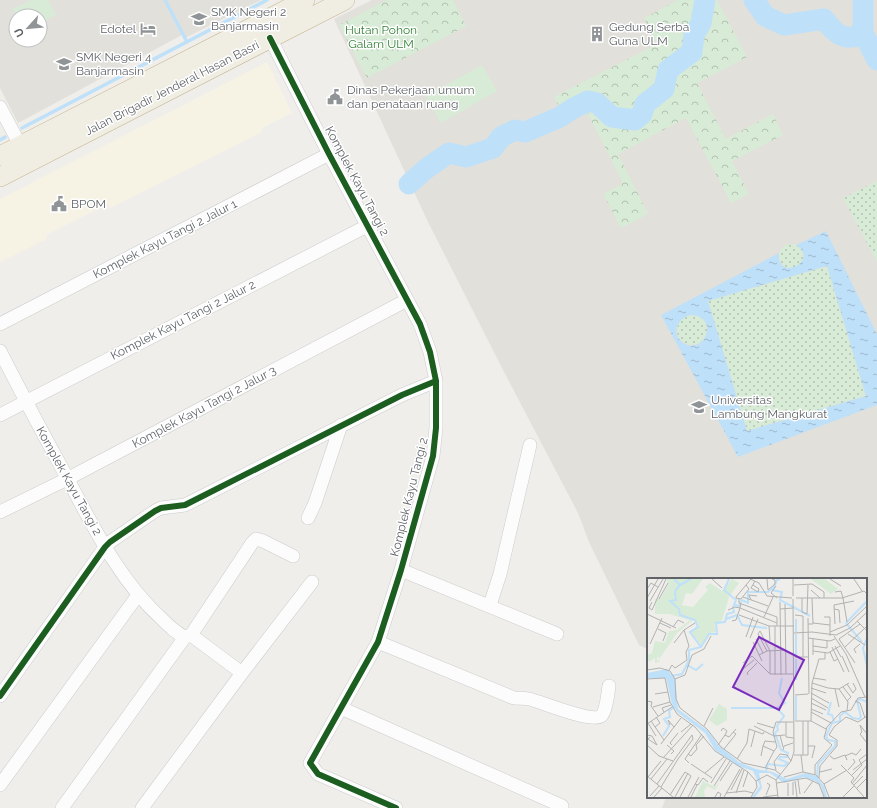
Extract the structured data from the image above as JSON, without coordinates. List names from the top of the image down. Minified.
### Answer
{"streets":{"highway":["Jalan Brigadir Jenderal Hasan Basri"],"street":["Komplek Kayu Tangi 2","Komplek Kayu Tangi 2 Jalur 1","Komplek Kayu Tangi 2 Jalur 2","Komplek Kayu Tangi 2 Jalur 3"]},"crossings":[["Jalan Brigadir Jenderal Hasan Basri","Komplek Kayu Tangi 2"],["Komplek Kayu Tangi 2","Komplek Kayu Tangi 2 Jalur 1"],["Komplek Kayu Tangi 2","Komplek Kayu Tangi 2 Jalur 2"],["Komplek Kayu Tangi 2","Komplek Kayu Tangi 2 Jalur 3"]],"parks":["Hutan Pohon Galam ULM"],"places":{"school or university":["SMK Negeri 2 Banjarmasin","SMK Negeri 4 Banjarmasin","Universitas Lambung Mangkurat"],"hotel":["Edotel"],"building":["Gedung Serba Guna ULM"],"public building":["Dinas Pekerjaan umum dan penataan ruang","BPOM"]},"north":"bottom left"}
